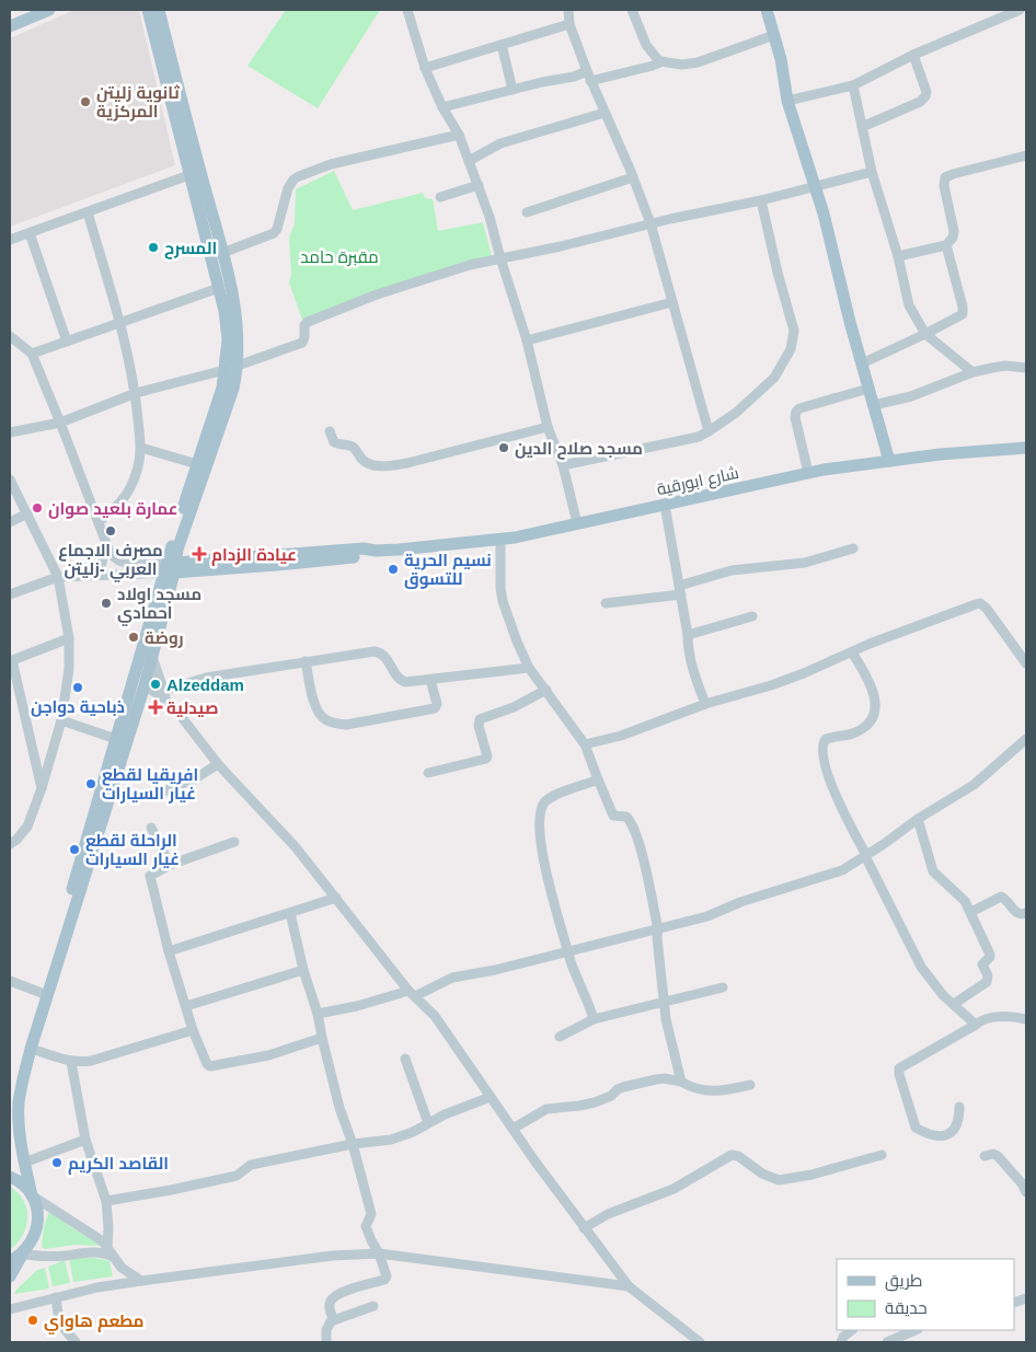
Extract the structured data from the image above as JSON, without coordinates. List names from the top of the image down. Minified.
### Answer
{"streets":{"main road":["شارع ابورقية"]},"parks":["مقبرة حامد"],"places":{"other":["ثانوية زليتن المركزية","المسرح","مسجد صلاح الدين","عمارة بلعيد صوان","مصرف الاجماع العربي -زليتن","نسيم الحرية للتسوق","مسجد اولاد احمادي","روضة","Alzeddam","ذباحية دواجن","افريقيا لقطع غيار السيارات","الراحلة لقطع غيار السيارات","القاصد الكريم","مطعم هاواي"],"health":["عيادة الزدام","صيدلية"]},"legend":["طريق","حديقة"]}
